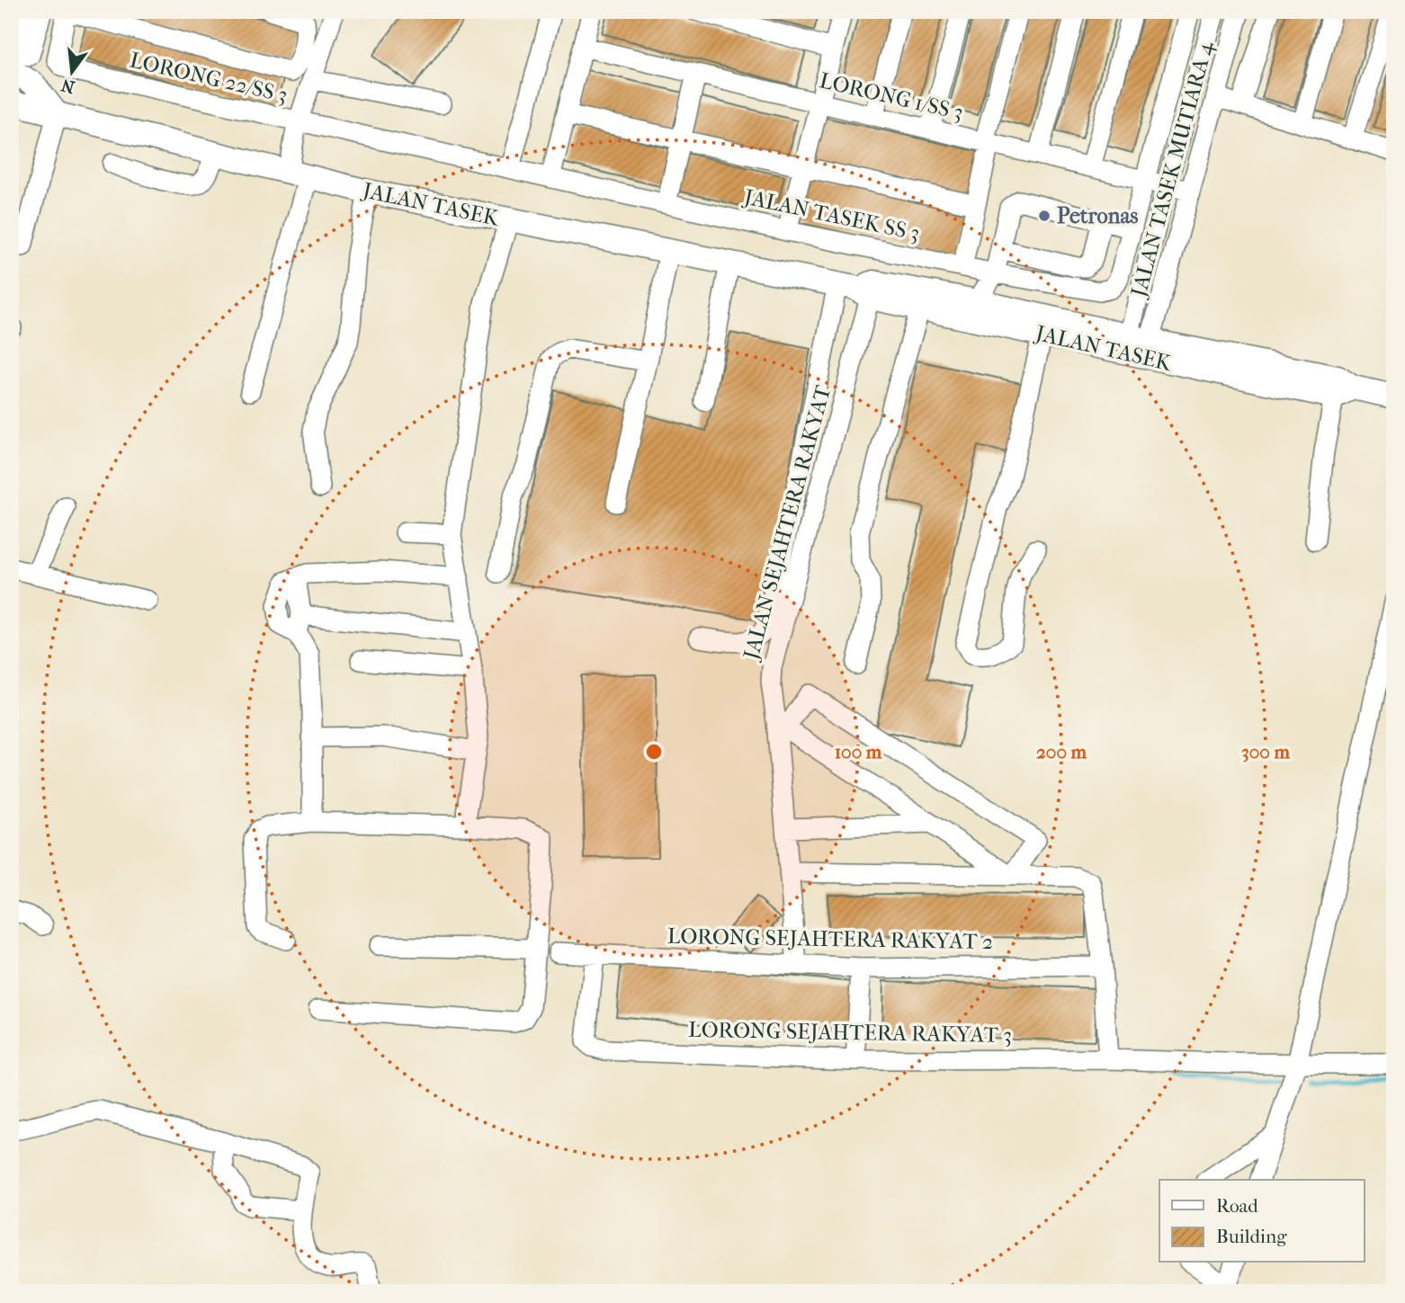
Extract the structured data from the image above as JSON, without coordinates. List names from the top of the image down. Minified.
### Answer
{"streets":{"main road":["JALAN TASEK"],"street":["LORONG 22/SS 3","LORONG 1/SS 3","JALAN TASEK MUTIARA 4","JALAN TASEK SS 3","JALAN SEJAHTERA RAKYAT","LORONG SEJAHTERA RAKYAT 2","LORONG SEJAHTERA RAKYAT 3"]},"crossings":[["LORONG 22/SS 3","JALAN TASEK SS 3"],["LORONG 1/SS 3","JALAN TASEK MUTIARA 4"],["JALAN TASEK MUTIARA 4","JALAN TASEK"],["JALAN TASEK","JALAN SEJAHTERA RAKYAT"],["JALAN SEJAHTERA RAKYAT","LORONG SEJAHTERA RAKYAT 2"],["LORONG SEJAHTERA RAKYAT 2","LORONG SEJAHTERA RAKYAT 3"]],"places":["Petronas"],"legend":["Road","Building"],"north":"bottom","rings":["100 m","200 m","300 m"]}
